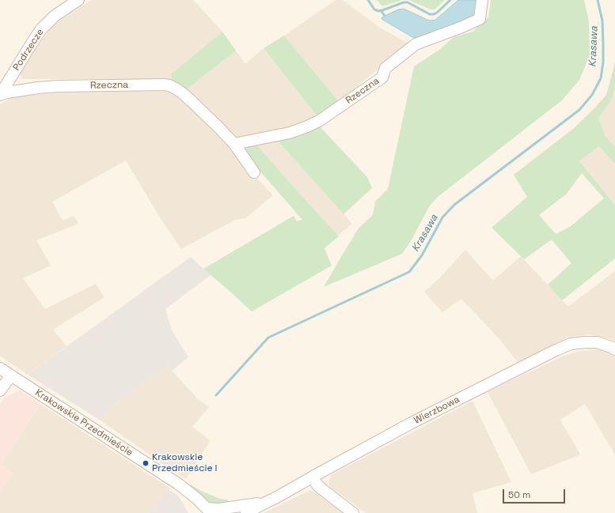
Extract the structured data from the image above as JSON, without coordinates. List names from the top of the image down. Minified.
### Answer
{"streets":{"street":["Podrzecze","Rzeczna","Wierzbowa","Krakowskie Przedmieście"]},"crossings":[["Podrzecze","Rzeczna"],["Wierzbowa","Krakowskie Przedmieście"]],"water":["Krasawa"],"places":["Krakowskie Przedmieście I"],"scale_bar":"50 m"}
